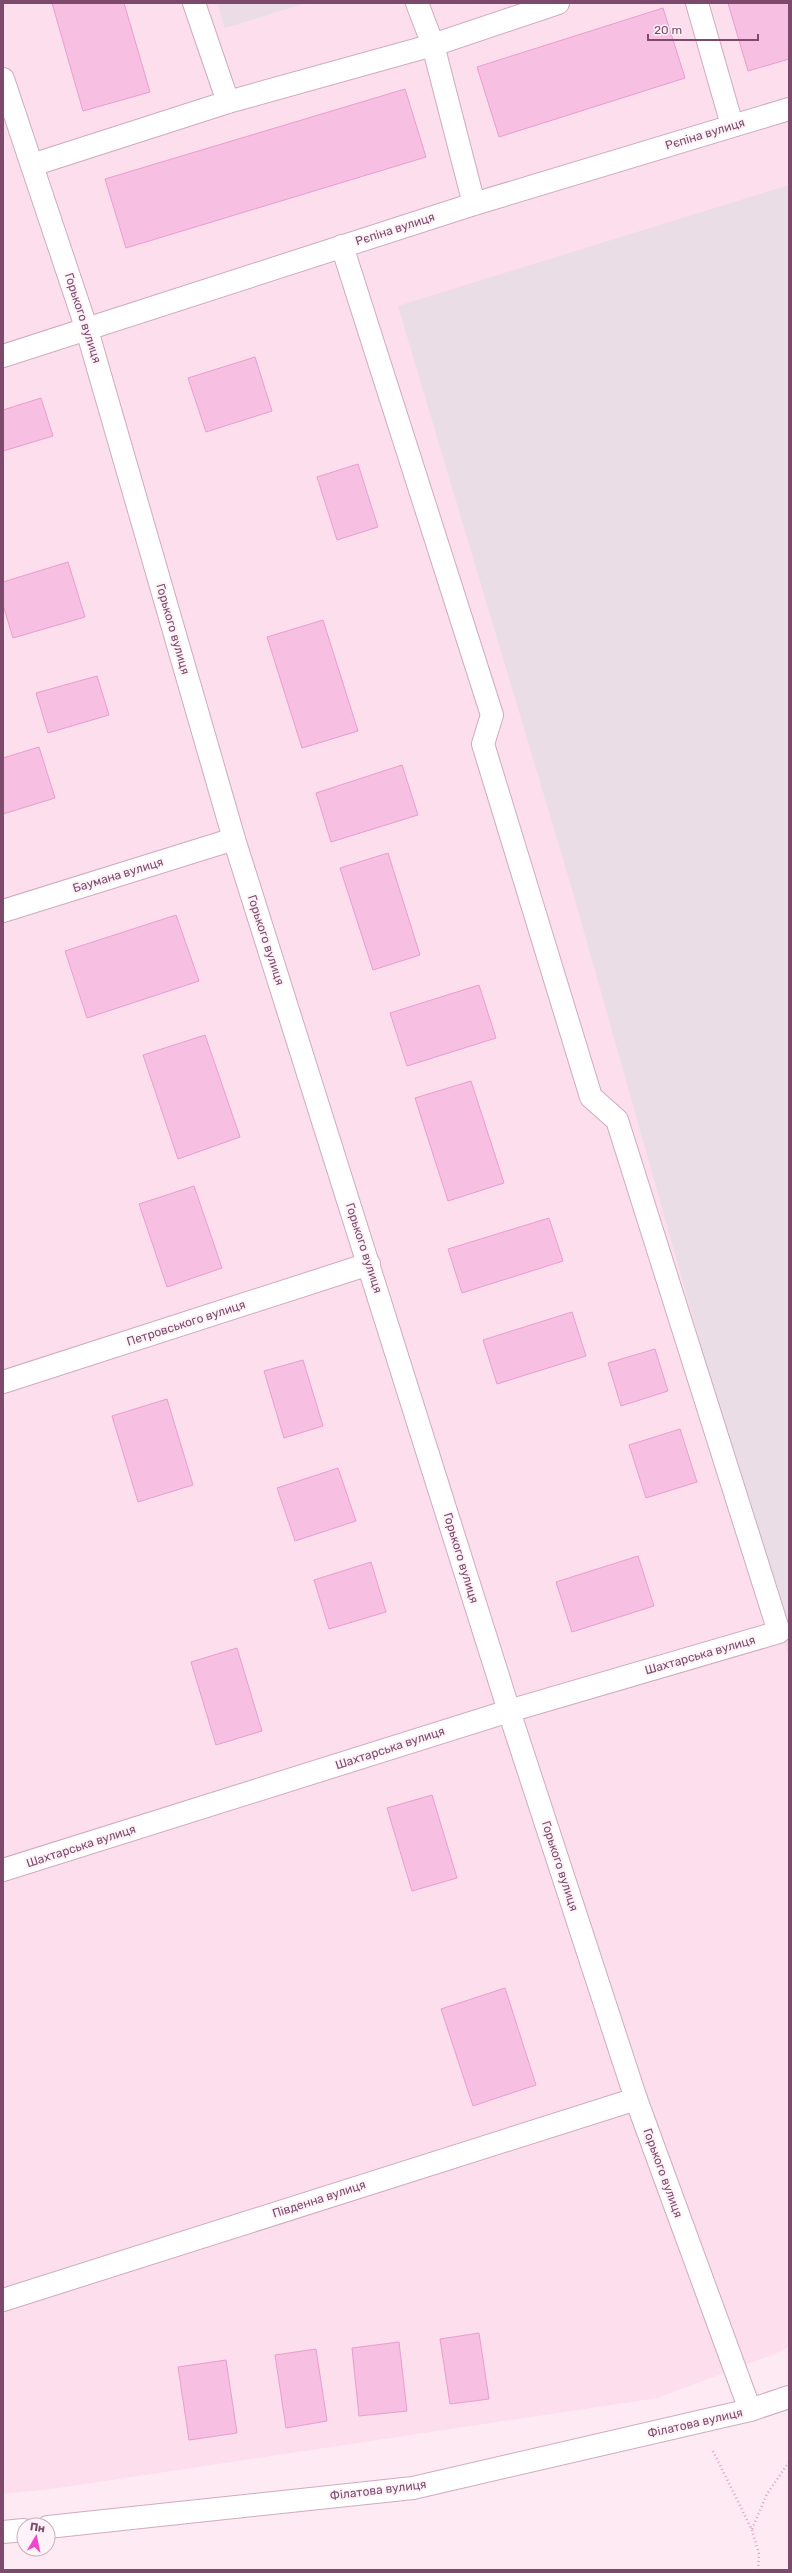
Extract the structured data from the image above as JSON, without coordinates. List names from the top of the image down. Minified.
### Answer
{"streets":{"street":["Рєпіна вулиця","Горького вулиця","Баумана вулиця","Петровського вулиця","Шахтарська вулиця","Південна вулиця","Філатова вулиця"]},"crossings":[["Рєпіна вулиця","Горького вулиця"],["Рєпіна вулиця","Шахтарська вулиця"],["Горького вулиця","Баумана вулиця"],["Горького вулиця","Петровського вулиця"],["Горького вулиця","Шахтарська вулиця"],["Горького вулиця","Південна вулиця"],["Горького вулиця","Філатова вулиця"]],"scale_bar":"20 m","north":"top"}
